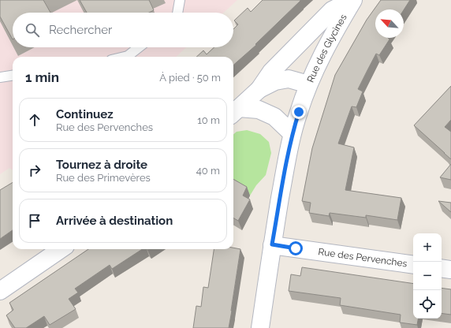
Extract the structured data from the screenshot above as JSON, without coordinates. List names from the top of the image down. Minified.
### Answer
{"streets":{"street":["Rue des Glycines","Rue des Pervenches"]},"north":"top left","page":{"search":"Rechercher","heading":["1 min","À pied · 50 m"],"list":[["Continuez","Rue des Pervenches","10 m"],["Tournez à droite","Rue des Primevères","40 m"],"Arrivée à destination"],"map_buttons":["+","−"]}}
